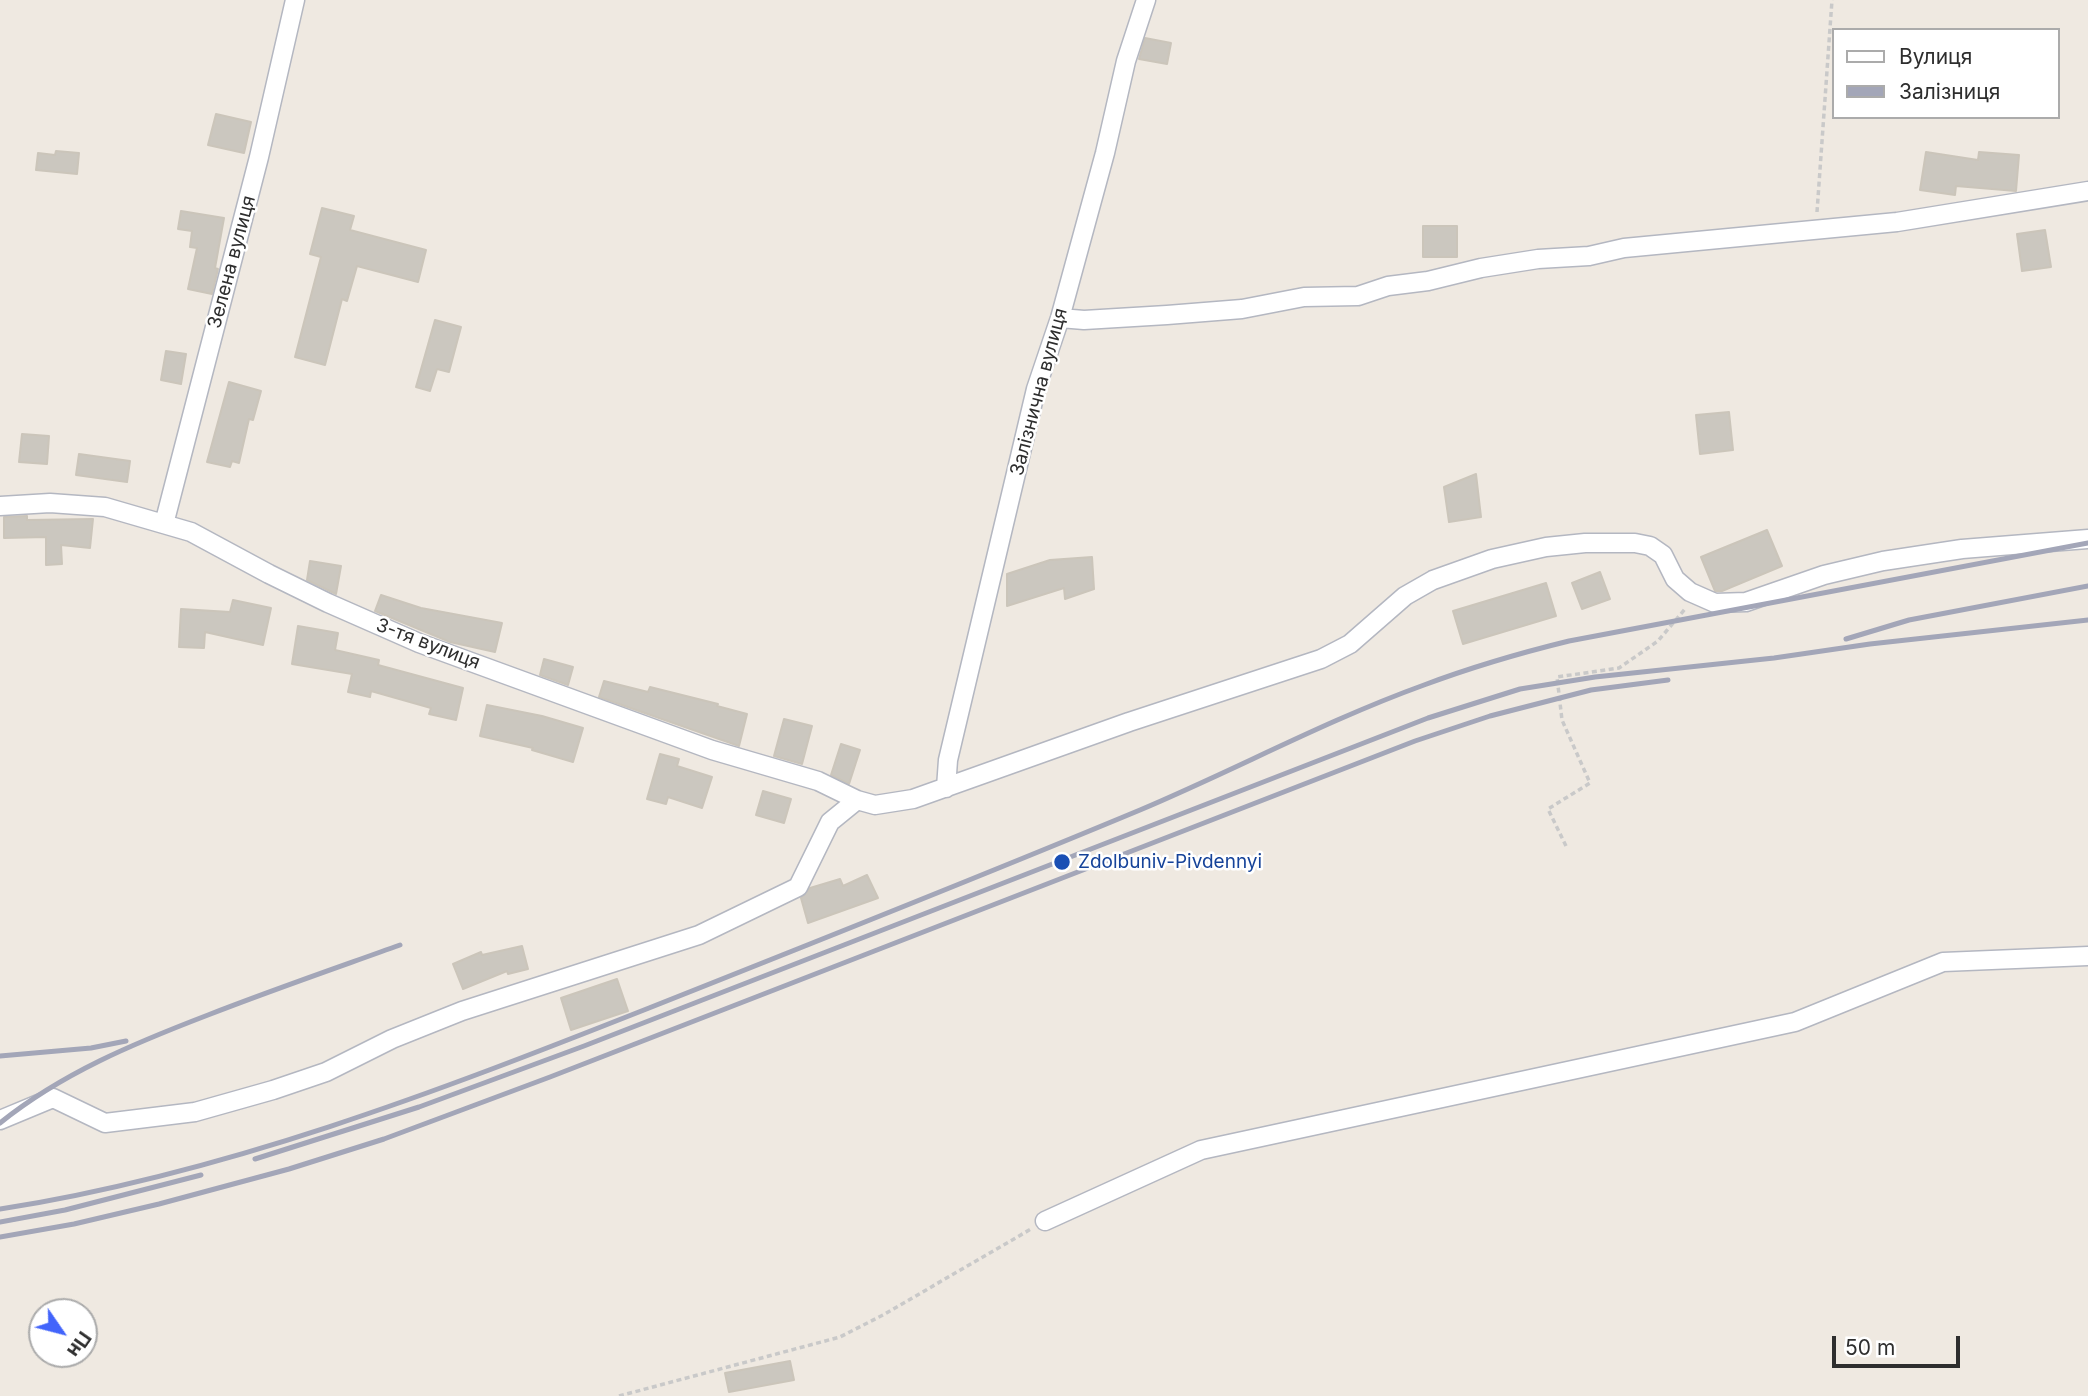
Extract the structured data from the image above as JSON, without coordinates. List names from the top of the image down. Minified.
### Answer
{"streets":{"street":["Зелена вулиця","Залізнична вулиця","3-тя вулиця"]},"crossings":[["Зелена вулиця","3-тя вулиця"]],"places":["Zdolbuniv-Pivdennyi"],"legend":["Вулиця","Залізниця"],"scale_bar":"50 m","north":"bottom right"}
